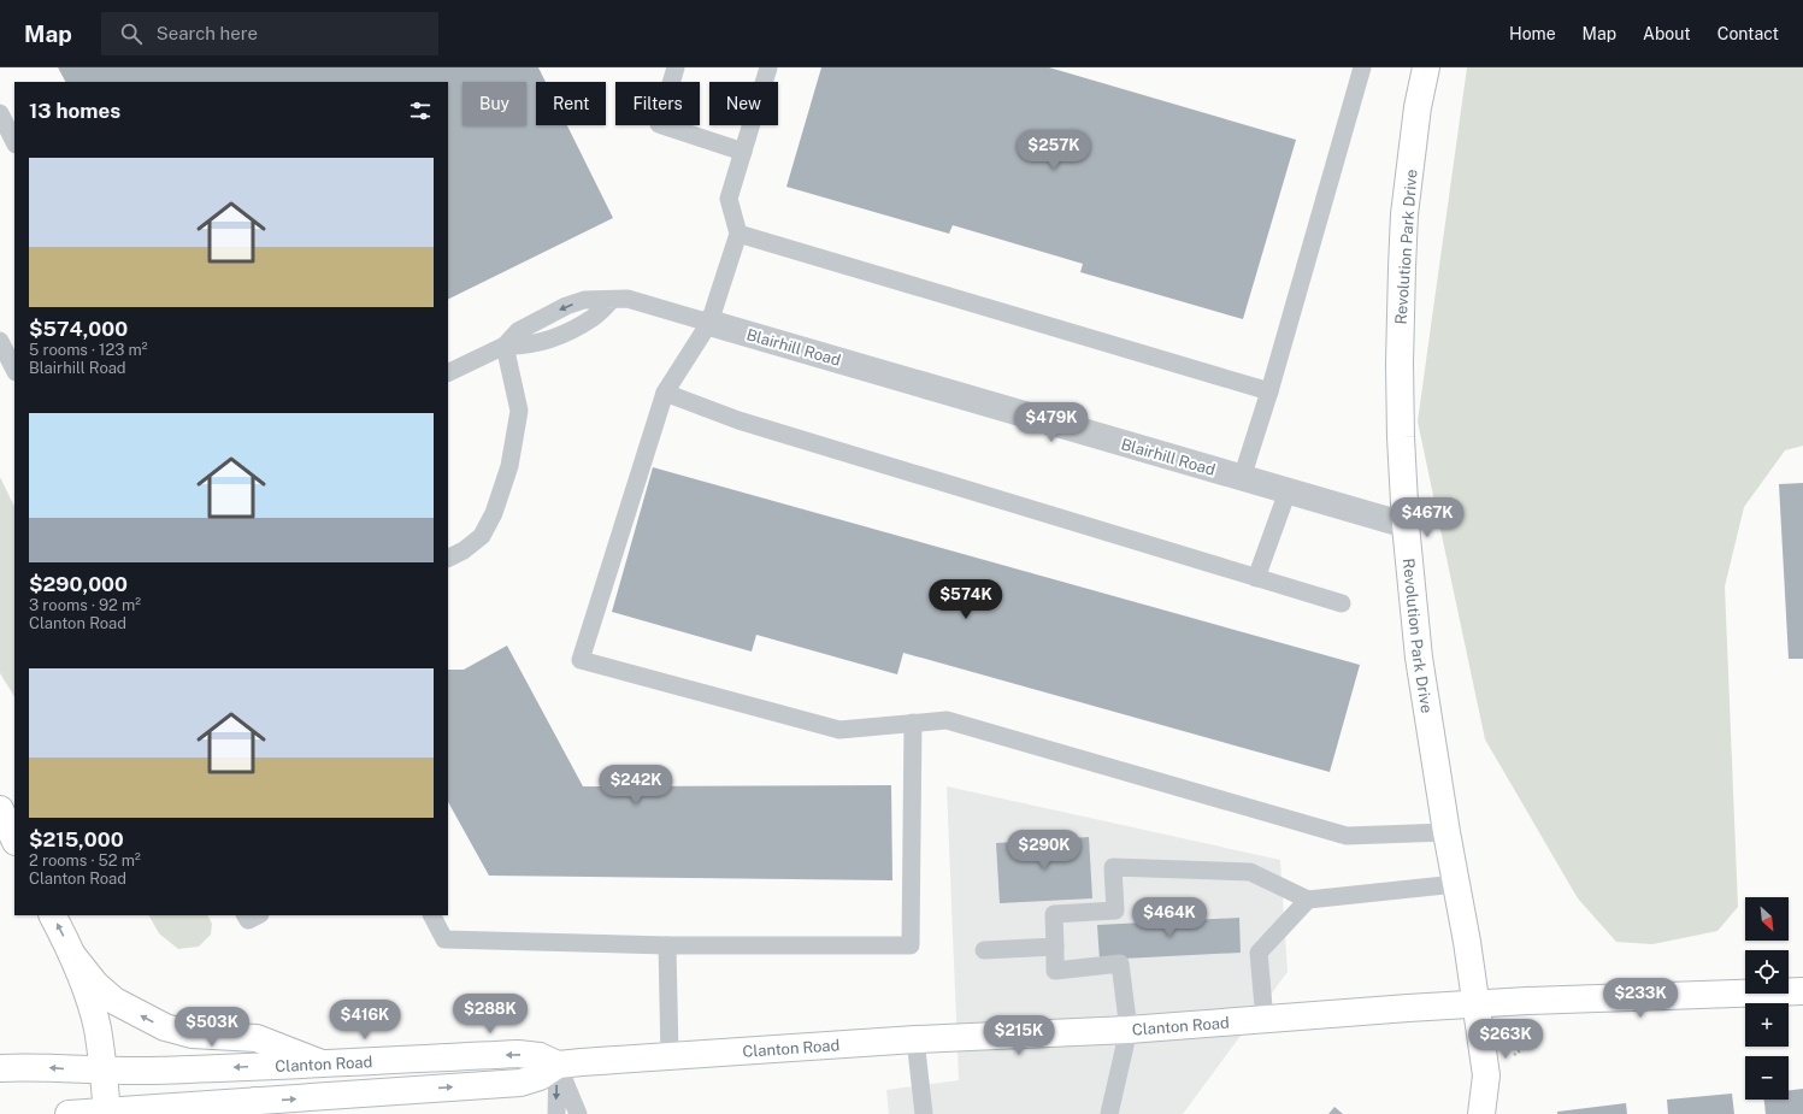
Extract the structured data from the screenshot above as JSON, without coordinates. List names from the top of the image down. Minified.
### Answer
{"streets":{"main road":["Revolution Park Drive","Clanton Road"],"street":["Blairhill Road"]},"crossings":[["Revolution Park Drive","Blairhill Road"],["Revolution Park Drive","Clanton Road"]],"north":"bottom right","page":{"header":"Map","search":"Search here","nav":["Home","Map","About","Contact"],"chip":["Buy","Rent","Filters","New"],"heading":"13 homes","price":["$257K","$479K","$467K","$574K","$242K","$290K","$464K","$233K","$288K","$416K","$503K","$215K","$263K"],"list":[{"name":"$574,000","note":"5 rooms · 123 m² · Blairhill Road"},{"name":"$290,000","note":"3 rooms · 92 m² · Clanton Road"},{"name":"$215,000","note":"2 rooms · 52 m² · Clanton Road"}],"map_buttons":["+","−"]}}
